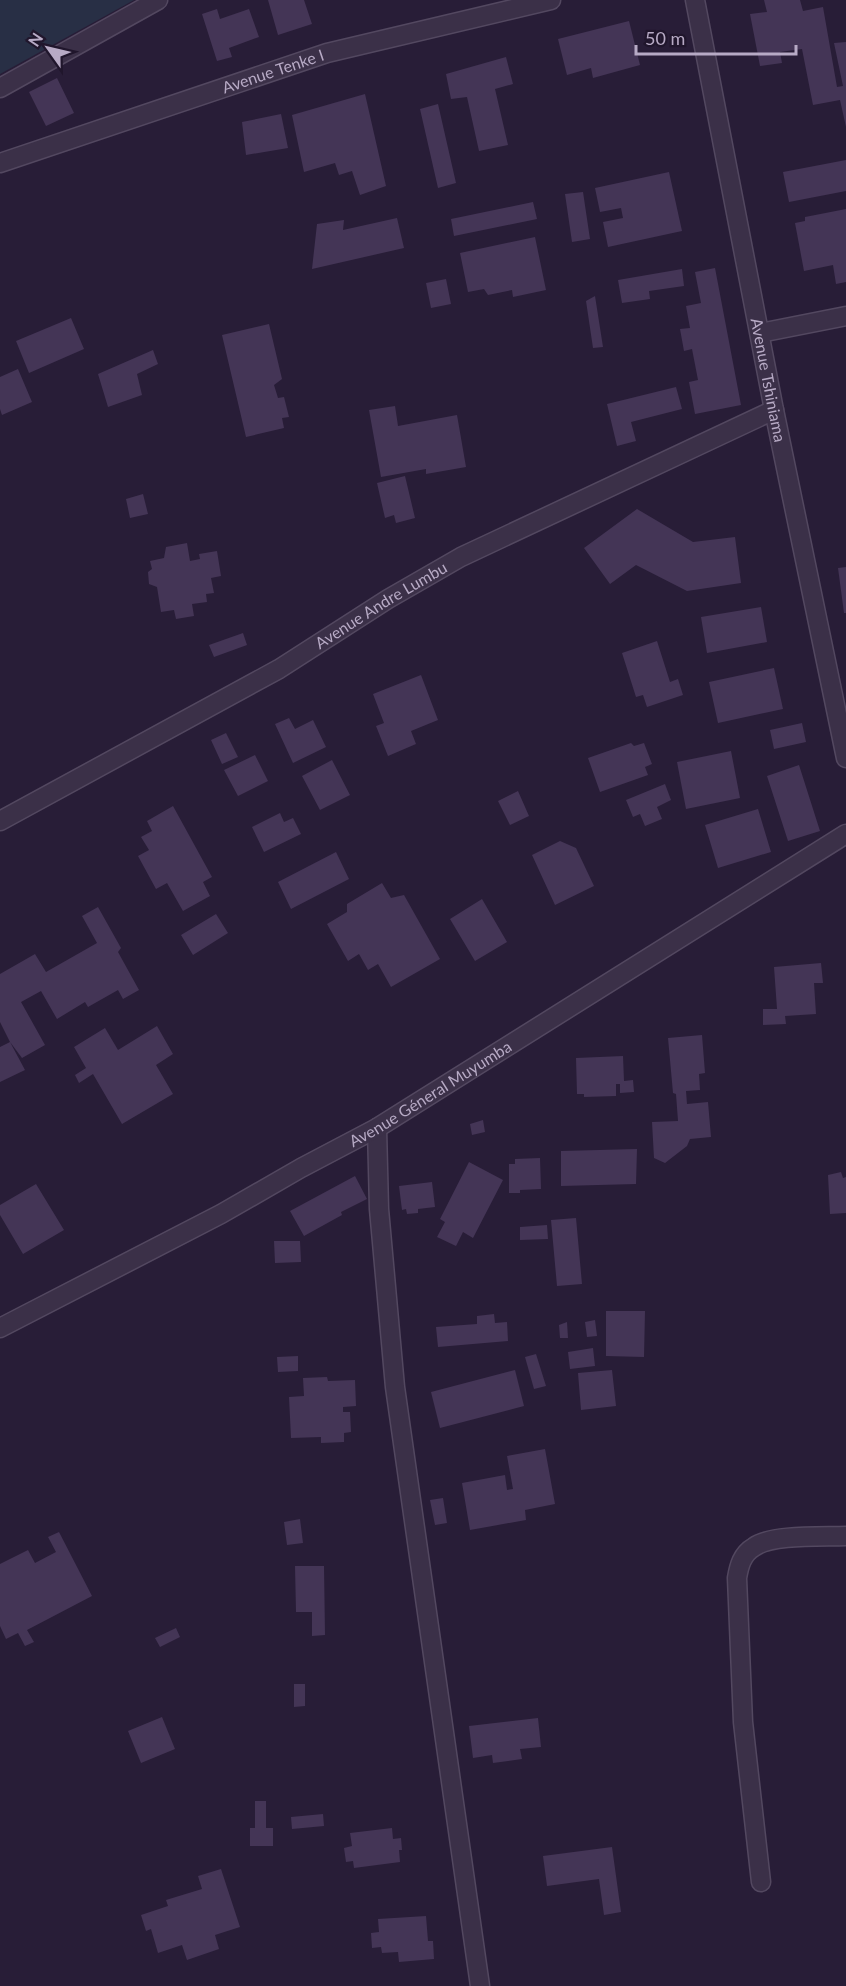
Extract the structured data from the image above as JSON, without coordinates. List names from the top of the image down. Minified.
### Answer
{"streets":{"street":["Avenue Tenke I","Avenue Tshiniama","Avenue Andre Lumbu","Avenue Géneral Muyumba"]},"crossings":[["Avenue Tshiniama","Avenue Andre Lumbu"]],"scale_bar":"50 m","north":"top left"}
